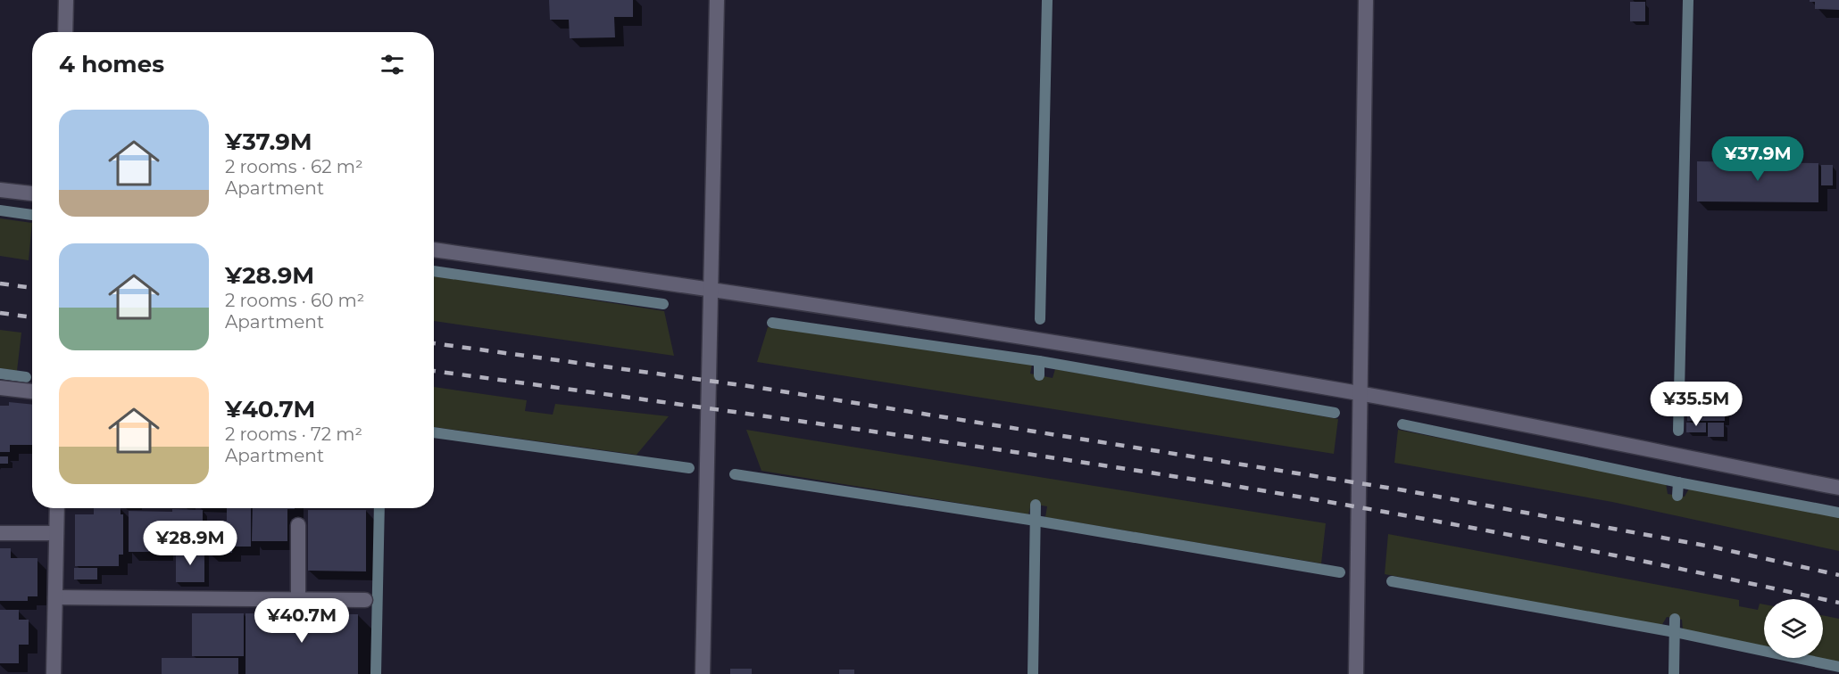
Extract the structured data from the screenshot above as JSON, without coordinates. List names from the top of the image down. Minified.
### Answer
{"page":{"heading":"4 homes","list":[{"name":"¥37.9M","note":"2 rooms · 62 m² · Apartment"},{"name":"¥28.9M","note":"2 rooms · 60 m² · Apartment"},{"name":"¥40.7M","note":"2 rooms · 72 m² · Apartment"}],"price":["¥37.9M","¥35.5M","¥28.9M","¥40.7M"]}}
